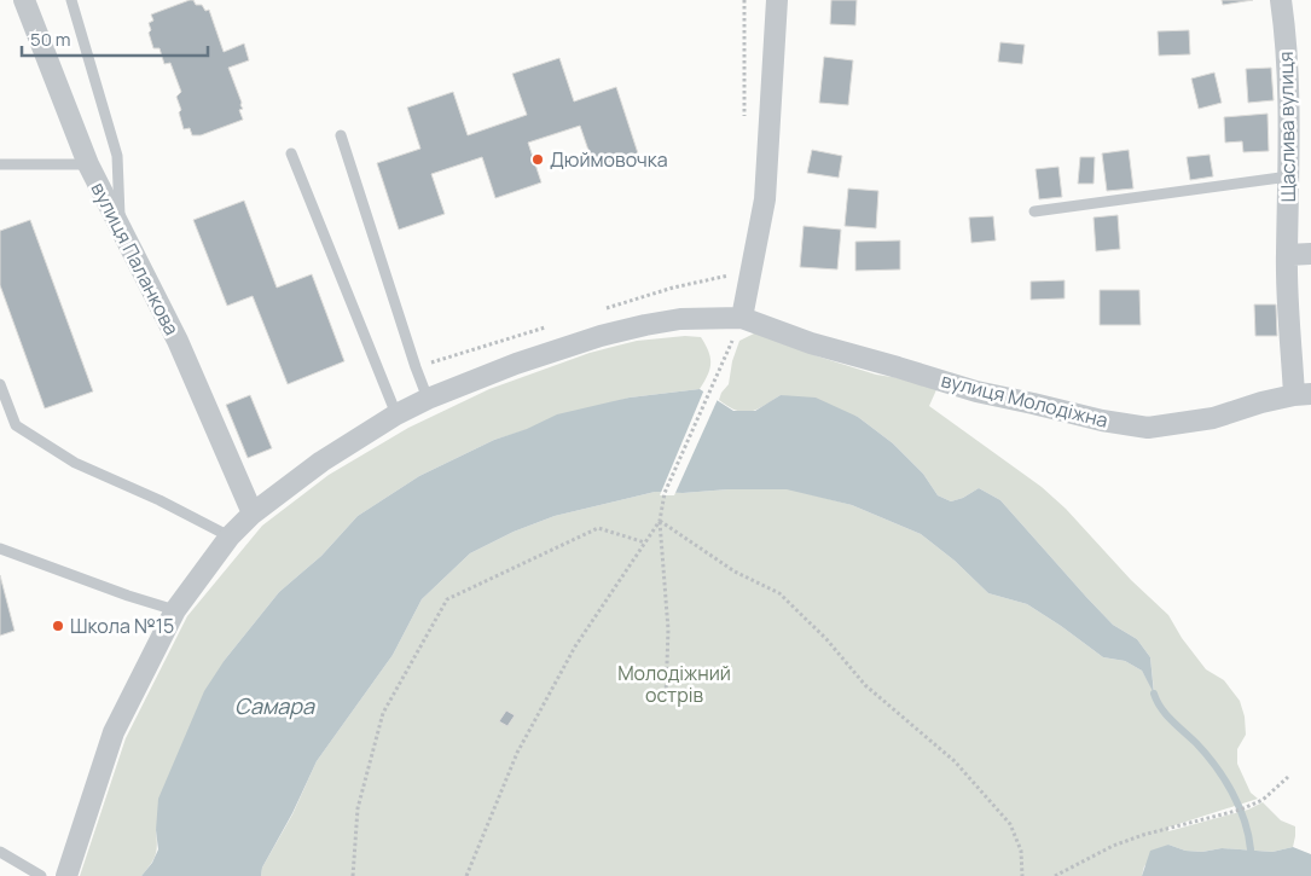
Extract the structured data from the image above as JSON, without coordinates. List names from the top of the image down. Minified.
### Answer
{"streets":{"street":["Щаслива вулиця","вулиця Паланкова","вулиця Молодіжна"]},"crossings":[["Щаслива вулиця","вулиця Молодіжна"]],"water":["Самара"],"parks":["Молодіжний острів"],"places":["Дюймовочка","Школа №15"],"scale_bar":"50 m"}
